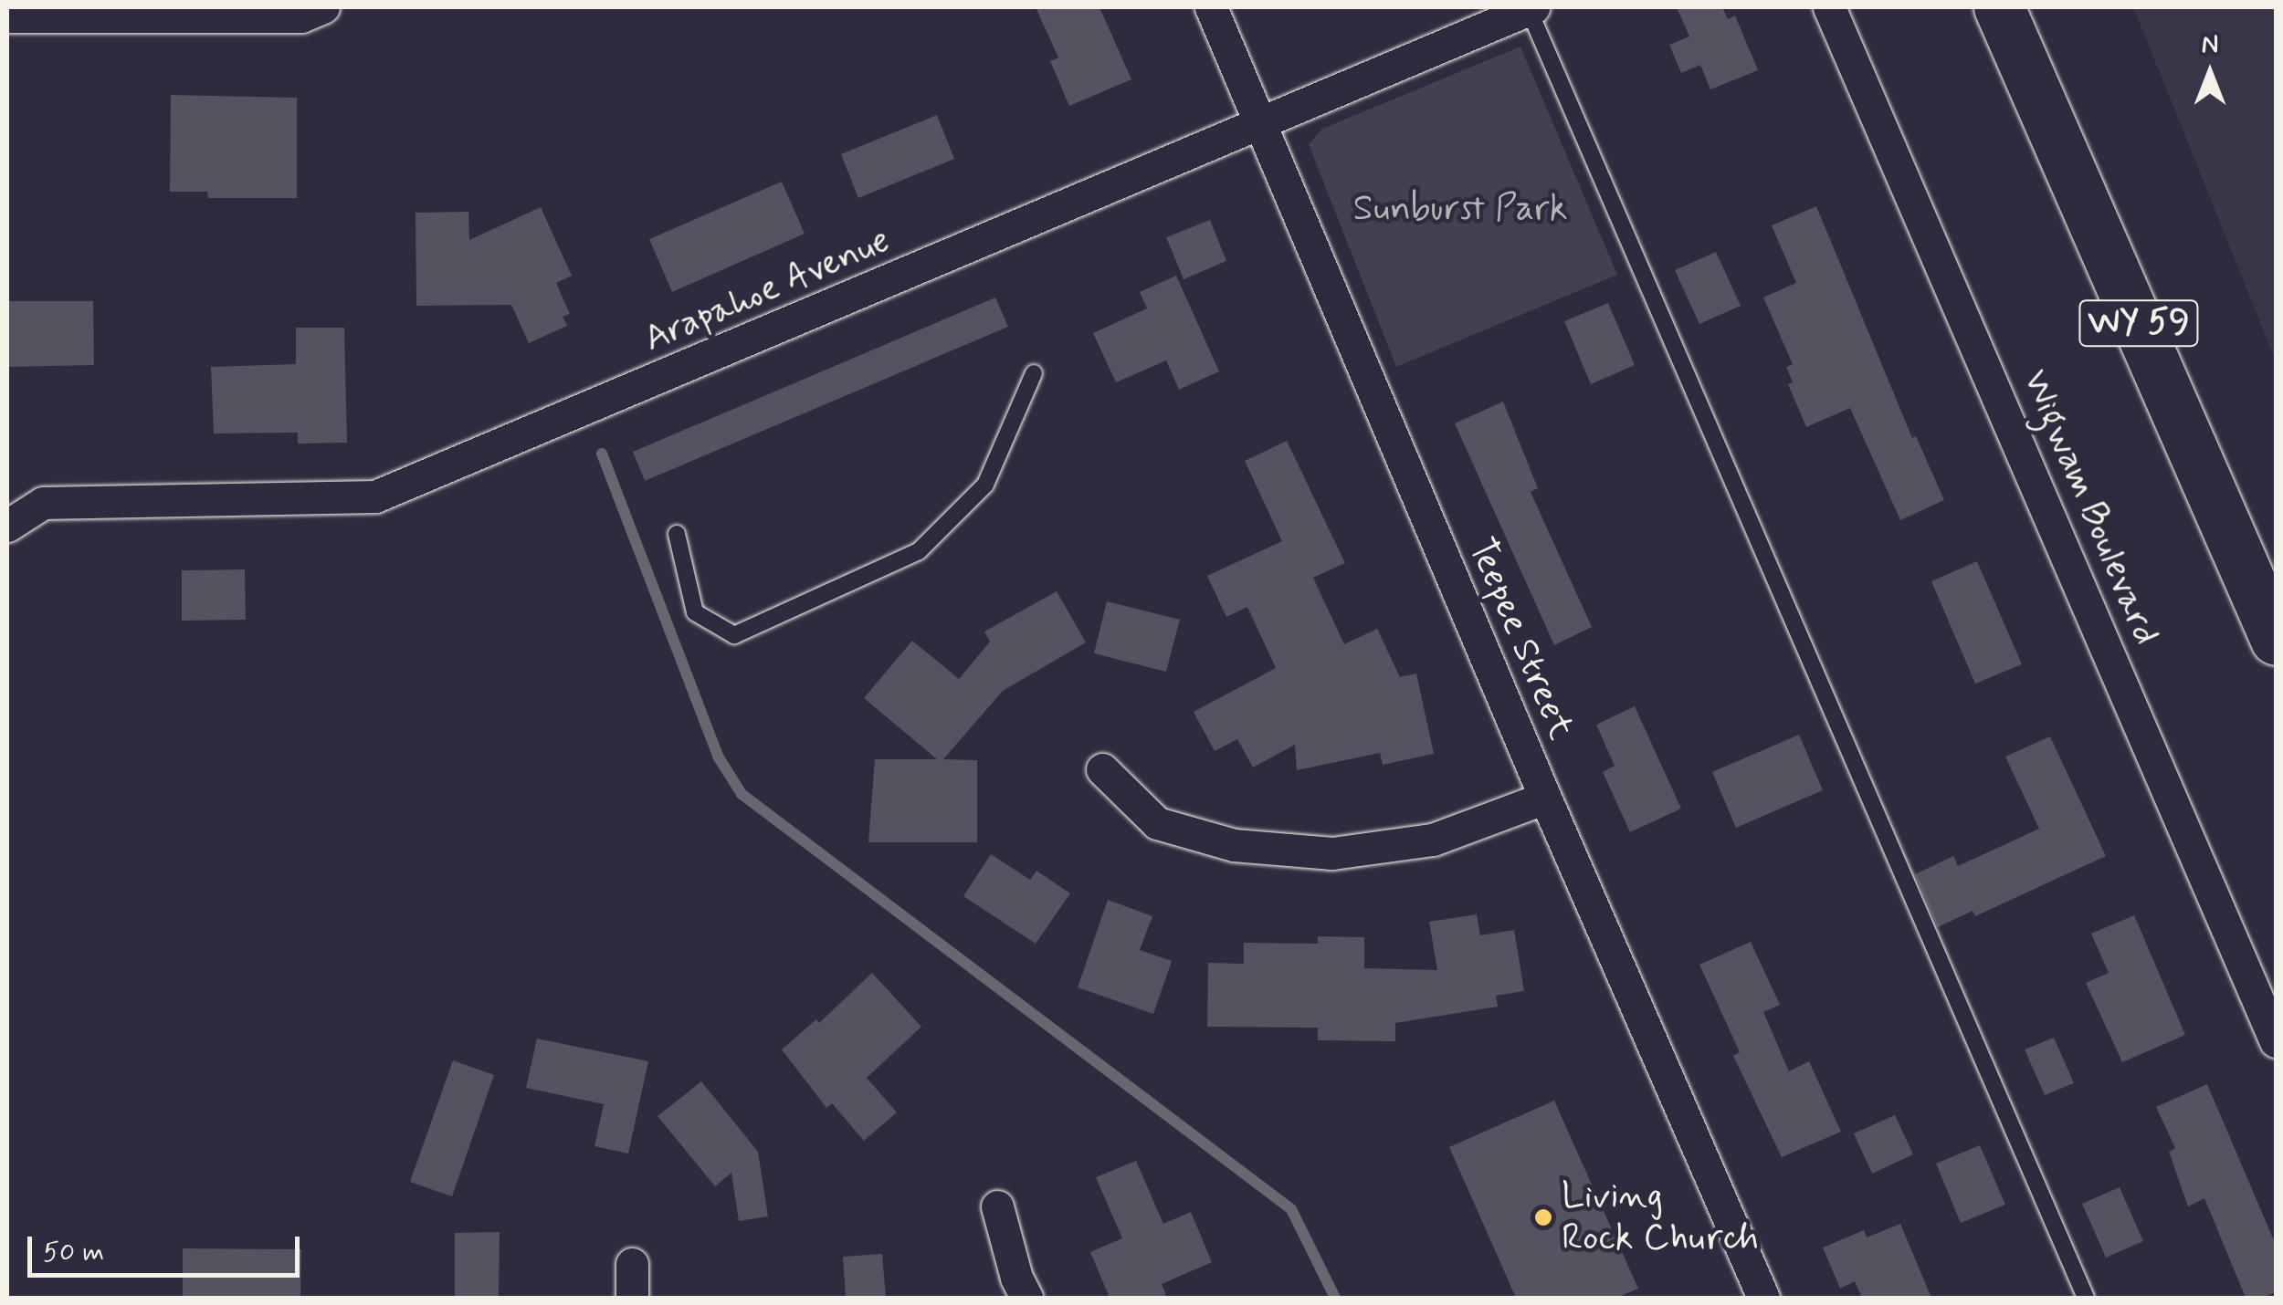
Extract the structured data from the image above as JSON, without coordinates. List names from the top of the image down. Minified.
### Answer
{"streets":{"highway":["WY 59"],"street":["Arapahoe Avenue","Wigwam Boulevard","Teepee Street"]},"crossings":[["Arapahoe Avenue","Teepee Street"]],"parks":["Sunburst Park"],"places":["Living Rock Church"],"scale_bar":"50 m","north":"top"}
